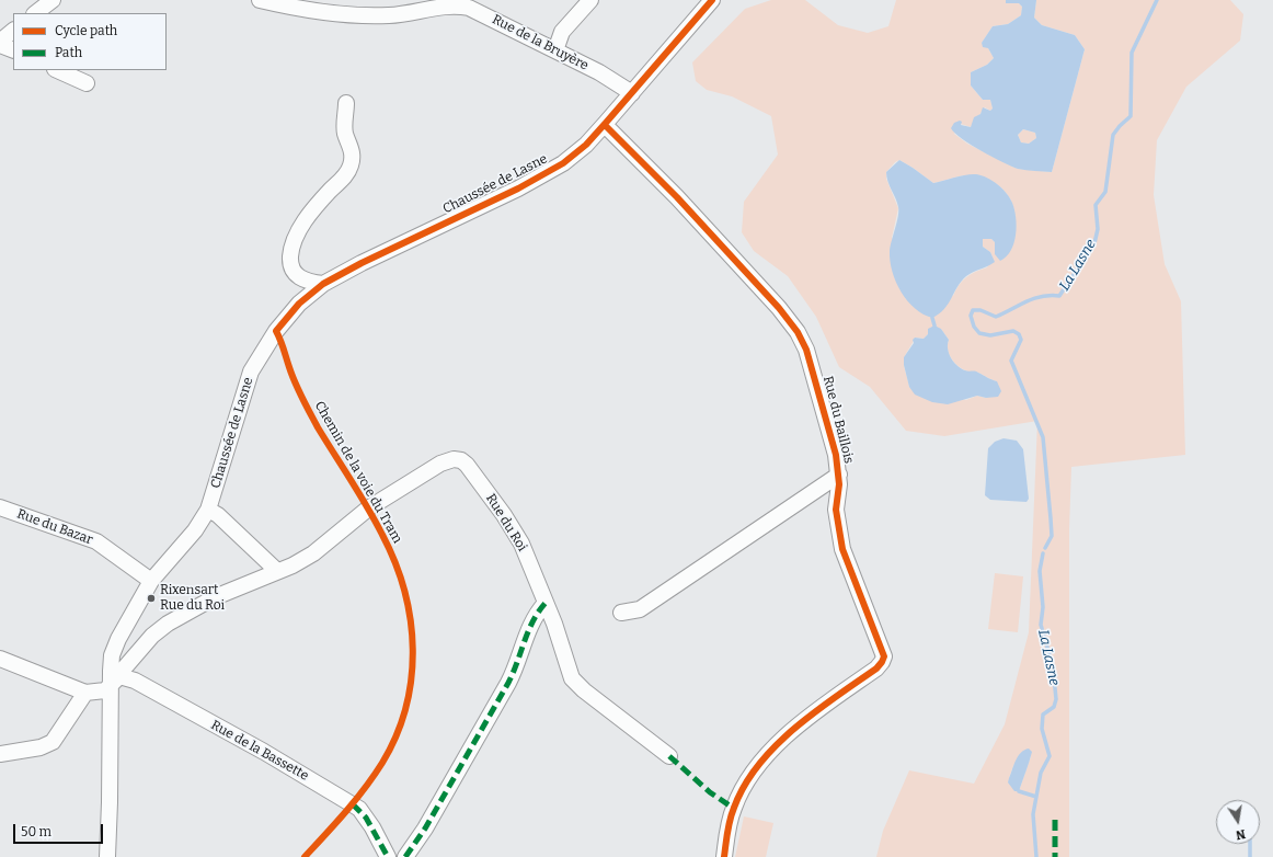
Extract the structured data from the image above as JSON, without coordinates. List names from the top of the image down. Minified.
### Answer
{"streets":{"street":["Rue de la Bruyère","Chaussée de Lasne","Rue du Baillois","Rue du Roi","Rue du Bazar","Rue de la Bassette"],"cycle path":["Chemin de la voie du Tram"]},"crossings":[["Rue de la Bruyère","Chaussée de Lasne"],["Chaussée de Lasne","Rue du Baillois"],["Chaussée de Lasne","Rue du Roi"],["Chaussée de Lasne","Rue du Bazar"],["Chaussée de Lasne","Rue de la Bassette"],["Rue du Roi","Rue de la Bassette"]],"water":["La Lasne"],"places":["Rixensart Rue du Roi"],"legend":["Cycle path","Path"],"scale_bar":"50 m","north":"bottom"}
